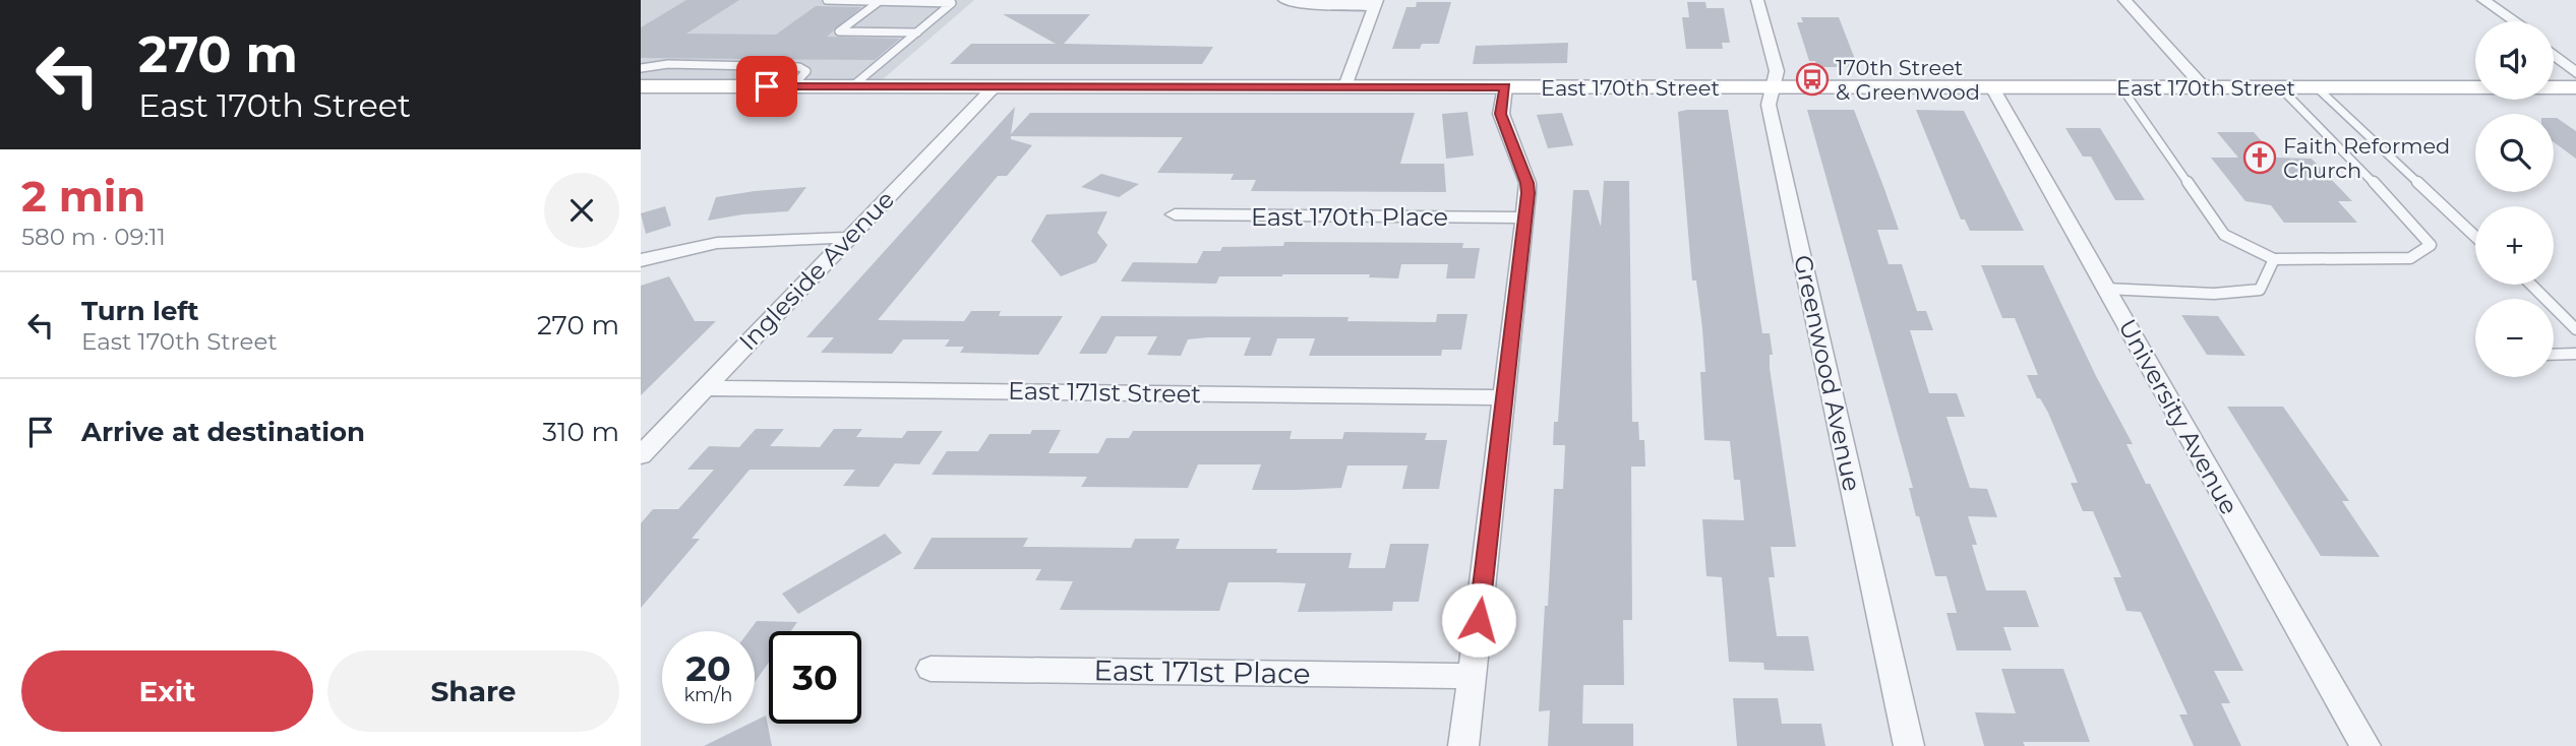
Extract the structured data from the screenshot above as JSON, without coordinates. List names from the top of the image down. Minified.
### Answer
{"streets":{"street":["East 170th Street","East 170th Place","Ingleside Avenue","Greenwood Avenue","East 171st Street","University Avenue","East 171st Place"]},"crossings":[["East 170th Street","Ingleside Avenue"],["East 170th Street","Greenwood Avenue"],["East 170th Street","University Avenue"],["Ingleside Avenue","East 171st Street"]],"places":{"bus stop":["170th Street & Greenwood"],"church":["Faith Reformed Church"]},"page":{"turn":["270 m","East 170th Street"],"map_buttons":["+","−"],"heading":["2 min","580 m · 09:11"],"list":[{"name":"Turn left","note":"East 170th Street","value":"270 m"},{"name":"Arrive at destination","value":"310 m"}],"speed":"20 km/h","limit":"30","buttons":["Exit","Share"]}}
